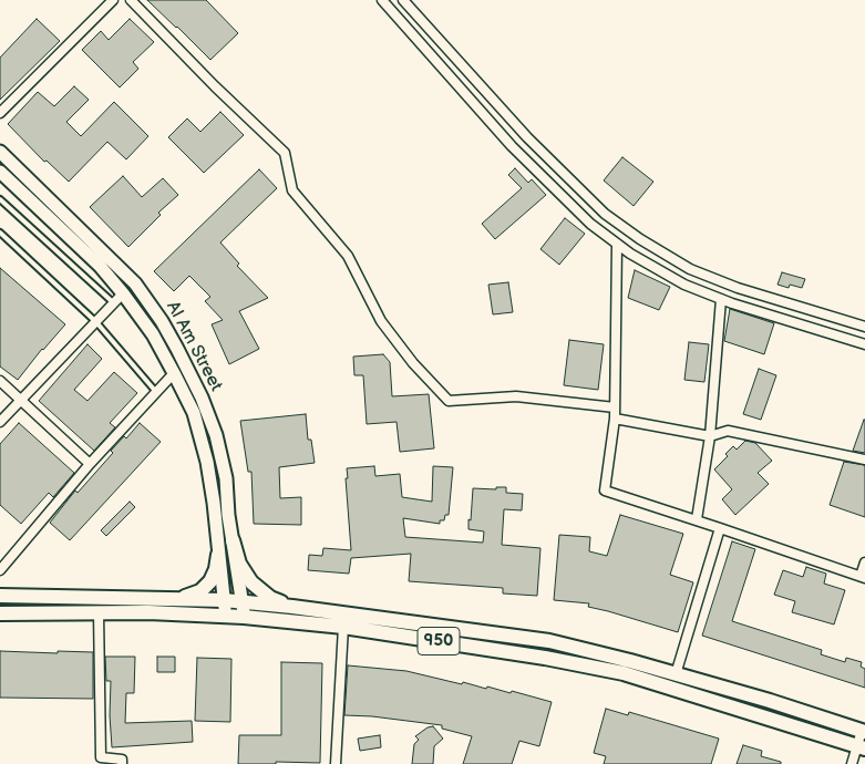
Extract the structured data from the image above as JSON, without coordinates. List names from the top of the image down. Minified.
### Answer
{"streets":{"main road":["Al Am Street","950"]},"crossings":[["Al Am Street","950"]]}
